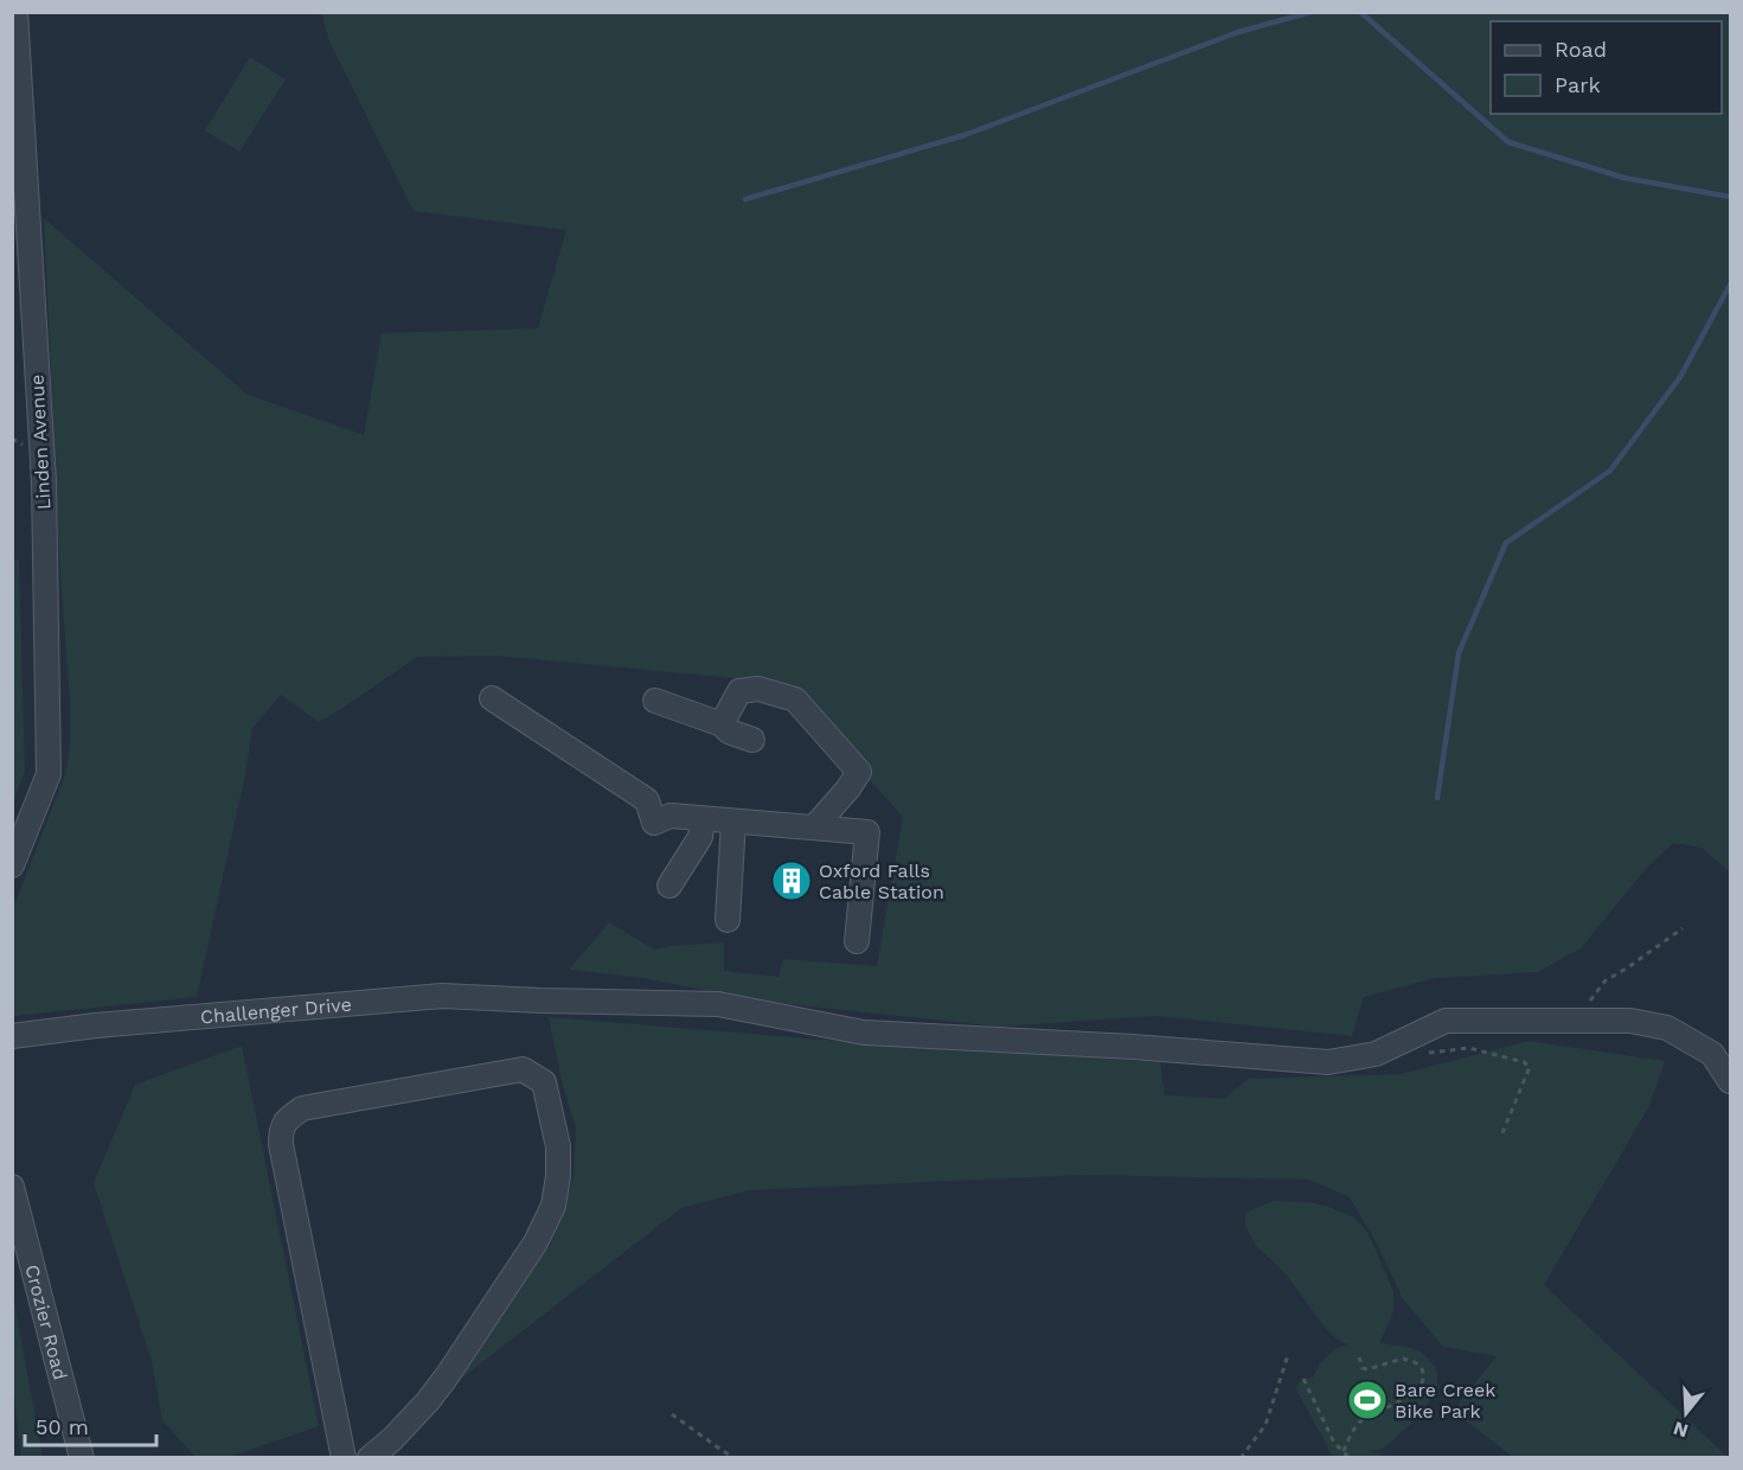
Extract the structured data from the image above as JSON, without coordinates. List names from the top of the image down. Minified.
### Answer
{"streets":{"street":["Linden Avenue","Challenger Drive","Crozier Road"]},"places":{"building":["Oxford Falls Cable Station"],"sports":["Bare Creek Bike Park"]},"legend":["Road","Park"],"scale_bar":"50 m","north":"bottom"}
